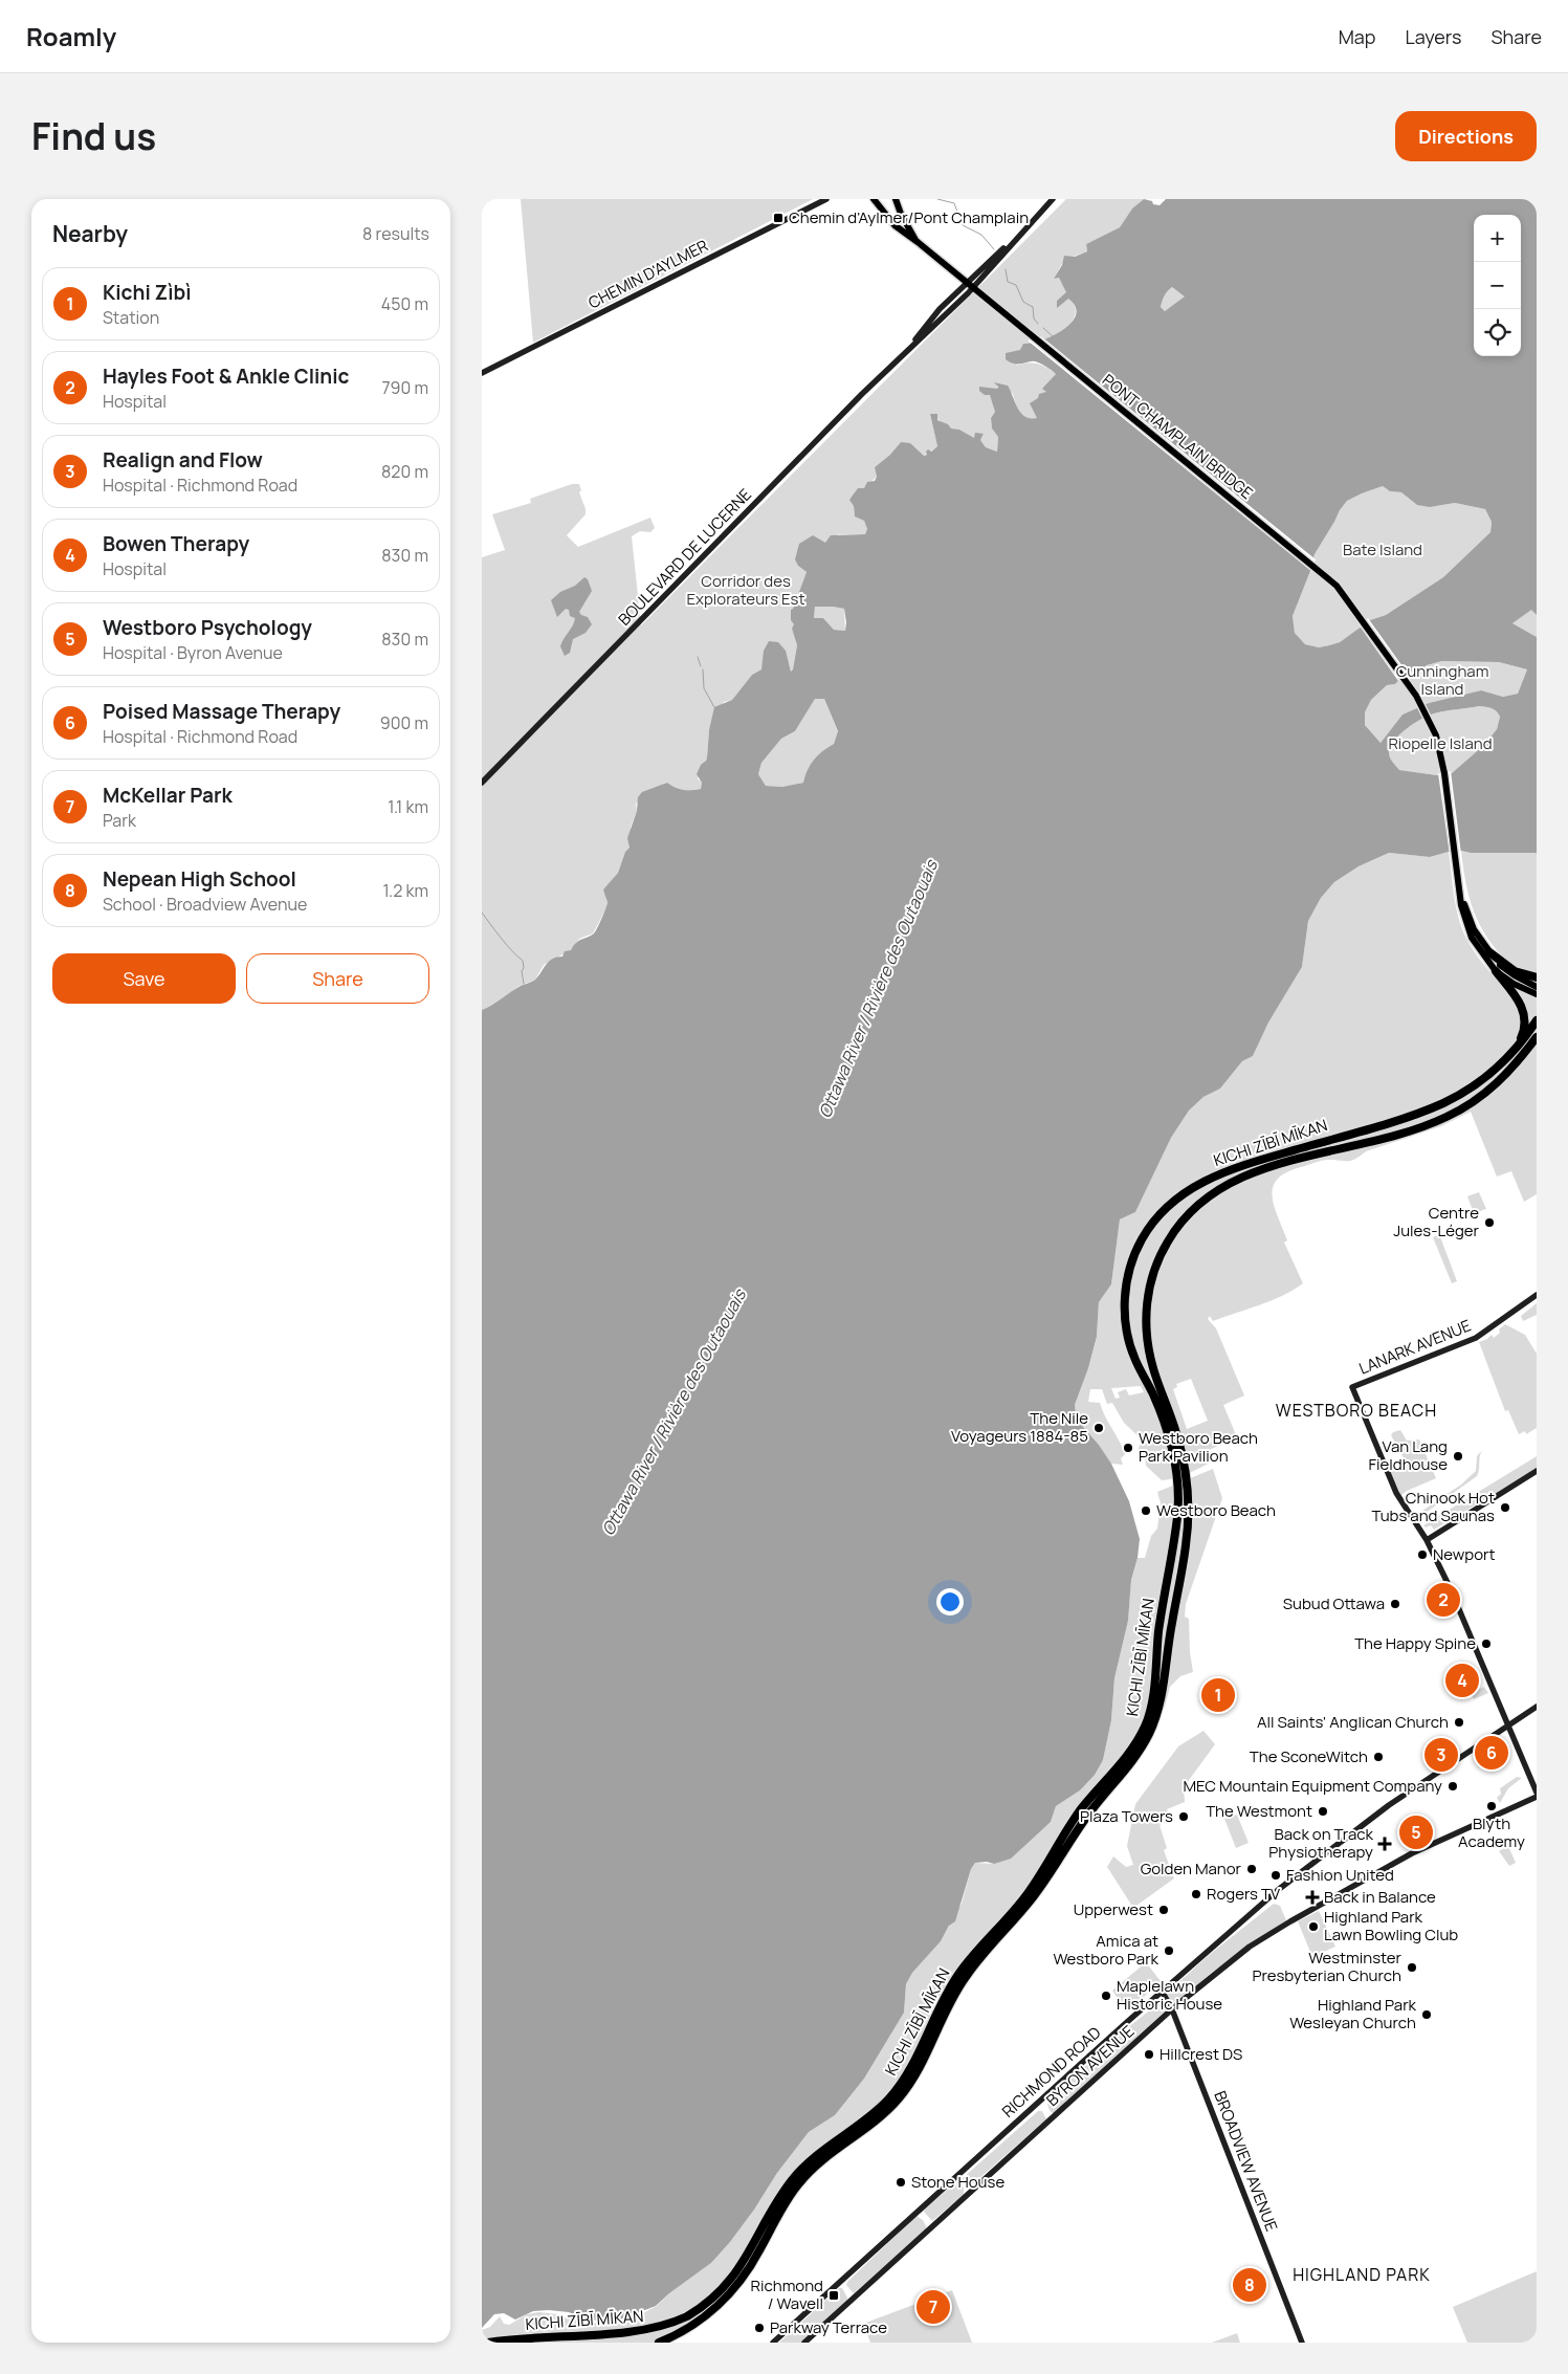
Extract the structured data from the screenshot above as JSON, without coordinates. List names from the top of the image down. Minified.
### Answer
{"streets":{"highway":["KICHI ZĪBĪ MĪKAN"],"main road":["CHEMIN D'AYLMER","PONT CHAMPLAIN BRIDGE","BOULEVARD DE LUCERNE","LANARK AVENUE","BYRON AVENUE","RICHMOND ROAD","BROADVIEW AVENUE"]},"crossings":[["PONT CHAMPLAIN BRIDGE","BOULEVARD DE LUCERNE"],["BYRON AVENUE","BROADVIEW AVENUE"],["RICHMOND ROAD","BROADVIEW AVENUE"]],"districts":["WESTBORO BEACH","HIGHLAND PARK"],"water":["Ottawa River / Rivière des Outaouais"],"parks":["Bate Island","Corridor des Explorateurs Est","Cunningham Island","Riopelle Island"],"places":{"transit":["Chemin d'Aylmer/Pont Champlain","Richmond / Wavell"],"other":["Centre Jules-Léger","The Nile Voyageurs 1884-85","Westboro Beach Park Pavilion","Van Lang Fieldhouse","Chinook Hot Tubs and Saunas","Westboro Beach","Newport","Subud Ottawa","The Happy Spine","All Saints' Anglican Church","The SconeWitch","MEC Mountain Equipment Company","Blyth Academy","The Westmont","Plaza Towers","Golden Manor","Fashion United","Rogers TV","Upperwest","Highland Park Lawn Bowling Club","Amica at Westboro Park","Westminster Presbyterian Church","Maplelawn Historic House","Highland Park Wesleyan Church","Hillcrest DS","Stone House","Parkway Terrace"],"health":["Back on Track Physiotherapy","Back in Balance"]},"page":{"header":"Roamly","nav":["Map","Layers","Share"],"title":"Find us","buttons":["Directions",["Save","Share"]],"heading":["Nearby","8 results"],"map_buttons":["+","−"],"list":[{"mark":"1","name":"Kichi Zìbì","note":"Station","value":"450 m"},{"mark":"2","name":"Hayles Foot & Ankle Clinic","note":"Hospital","value":"790 m"},{"mark":"3","name":"Realign and Flow","note":"Hospital · Richmond Road","value":"820 m"},{"mark":"4","name":"Bowen Therapy","note":"Hospital","value":"830 m"},{"mark":"5","name":"Westboro Psychology","note":"Hospital · Byron Avenue","value":"830 m"},{"mark":"6","name":"Poised Massage Therapy","note":"Hospital · Richmond Road","value":"900 m"},{"mark":"7","name":"McKellar Park","note":"Park","value":"1.1 km"},{"mark":"8","name":"Nepean High School","note":"School · Broadview Avenue","value":"1.2 km"}],"pins":["2","4","1","6","3","5","8","7"]}}
